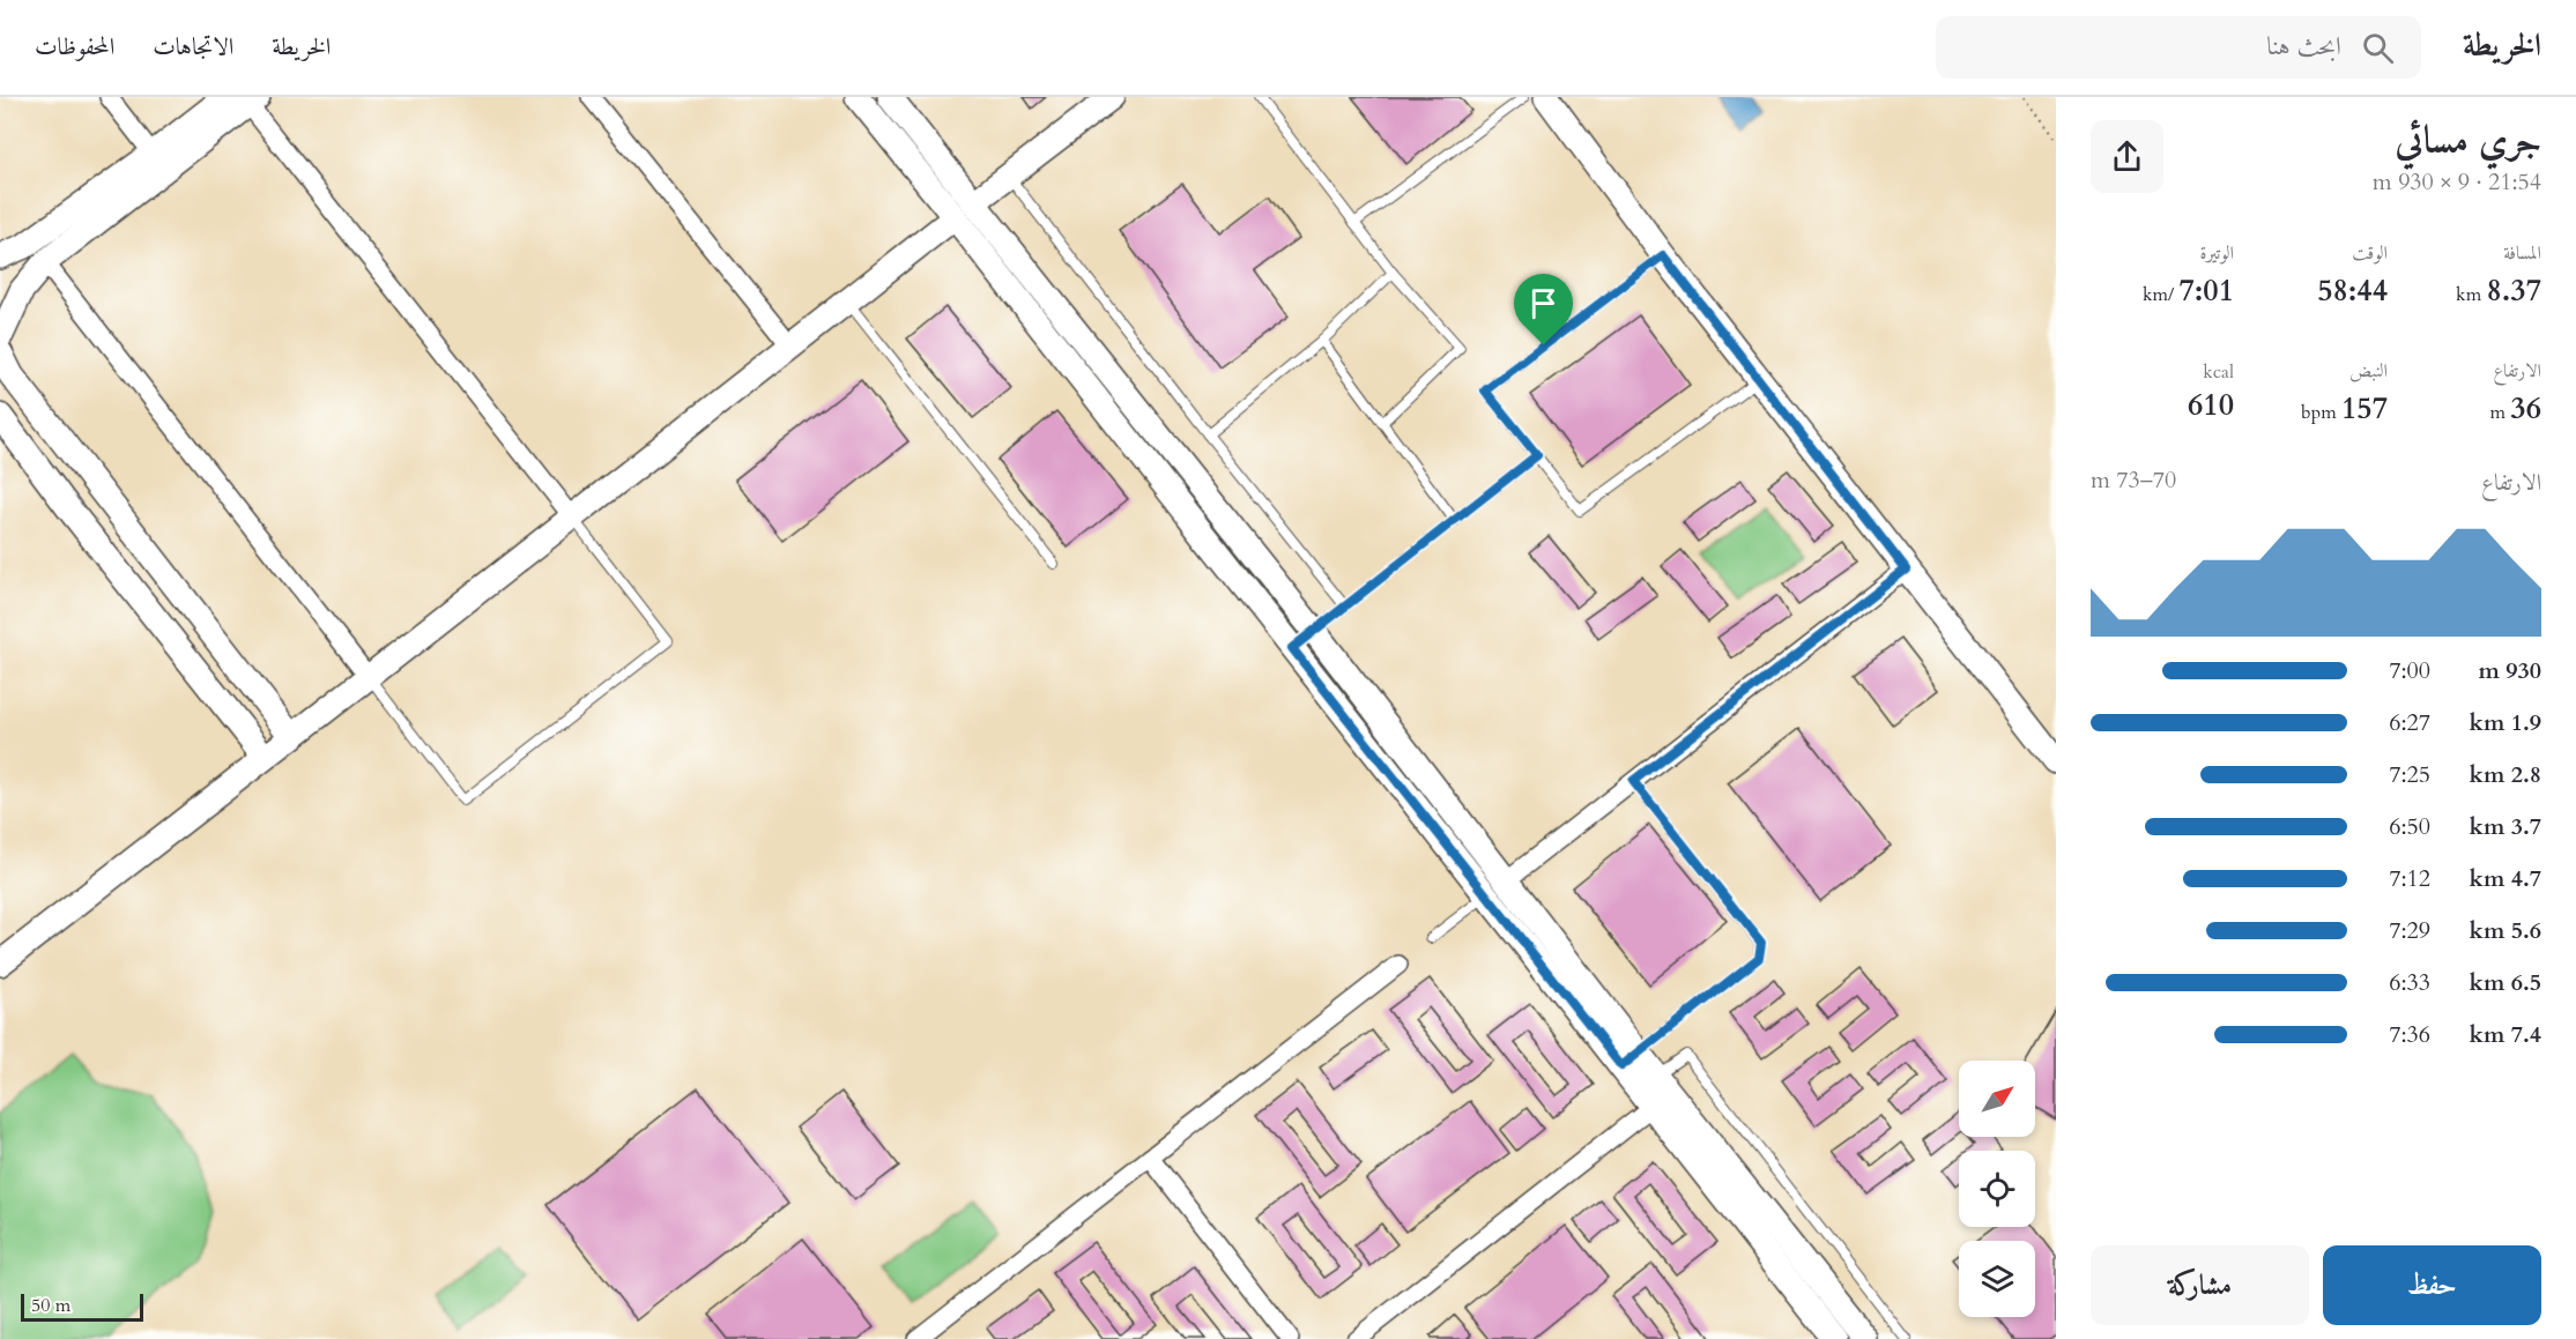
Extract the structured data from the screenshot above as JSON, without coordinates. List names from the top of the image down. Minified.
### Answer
{"scale_bar":"50 m","north":"top right","page":{"header":"الخريطة","search":"ابحث هنا","nav":["الخريطة","الاتجاهات","المحفوظات"],"heading":["جري مسائي","21:54 · 9 × 930 m"],"stats":[["المسافة","8.37 km"],["الوقت","58:44"],["الوتيرة","7:01 /km"],["الارتفاع","36 m"],["النبض","157 bpm"],["kcal","610"]],"chart":["الارتفاع","70–73 m"],"list":[{"name":"930 m","note":"7:00"},{"name":"1.9 km","note":"6:27"},{"name":"2.8 km","note":"7:25"},{"name":"3.7 km","note":"6:50"},{"name":"4.7 km","note":"7:12"},{"name":"5.6 km","note":"7:29"},{"name":"6.5 km","note":"6:33"},{"name":"7.4 km","note":"7:36"}],"buttons":["حفظ","مشاركة"],"scale":"50 m"}}
